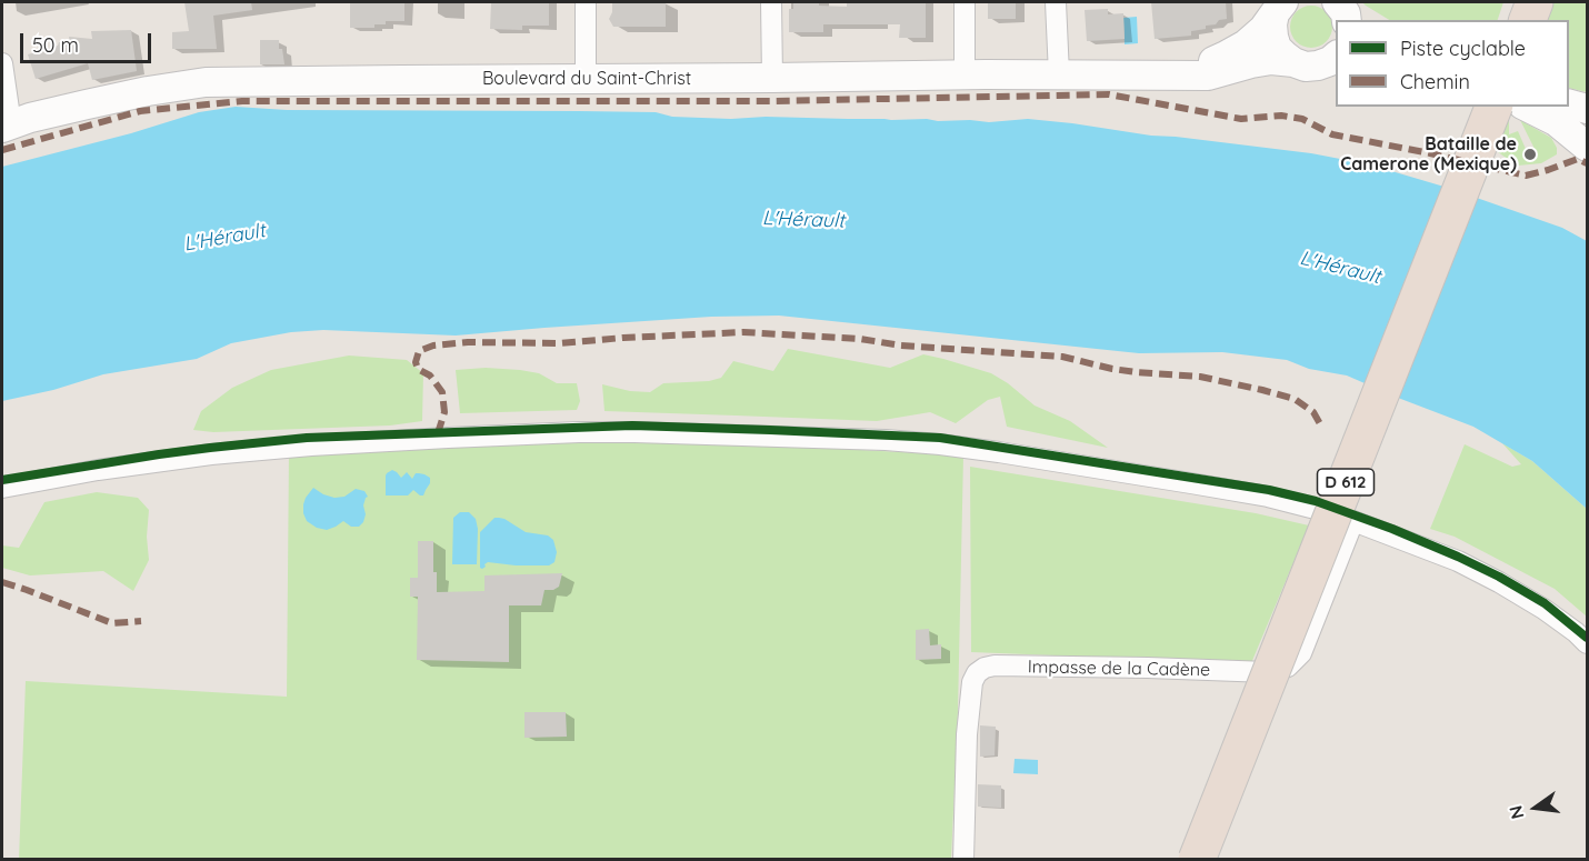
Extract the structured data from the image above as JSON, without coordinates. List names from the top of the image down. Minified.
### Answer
{"streets":{"highway":["D 612"],"street":["Boulevard du Saint-Christ","Impasse de la Cadène"]},"water":["L'Hérault"],"places":["Bataille de Camerone (Mexique)"],"legend":["Piste cyclable","Chemin"],"scale_bar":"50 m","north":"left"}
